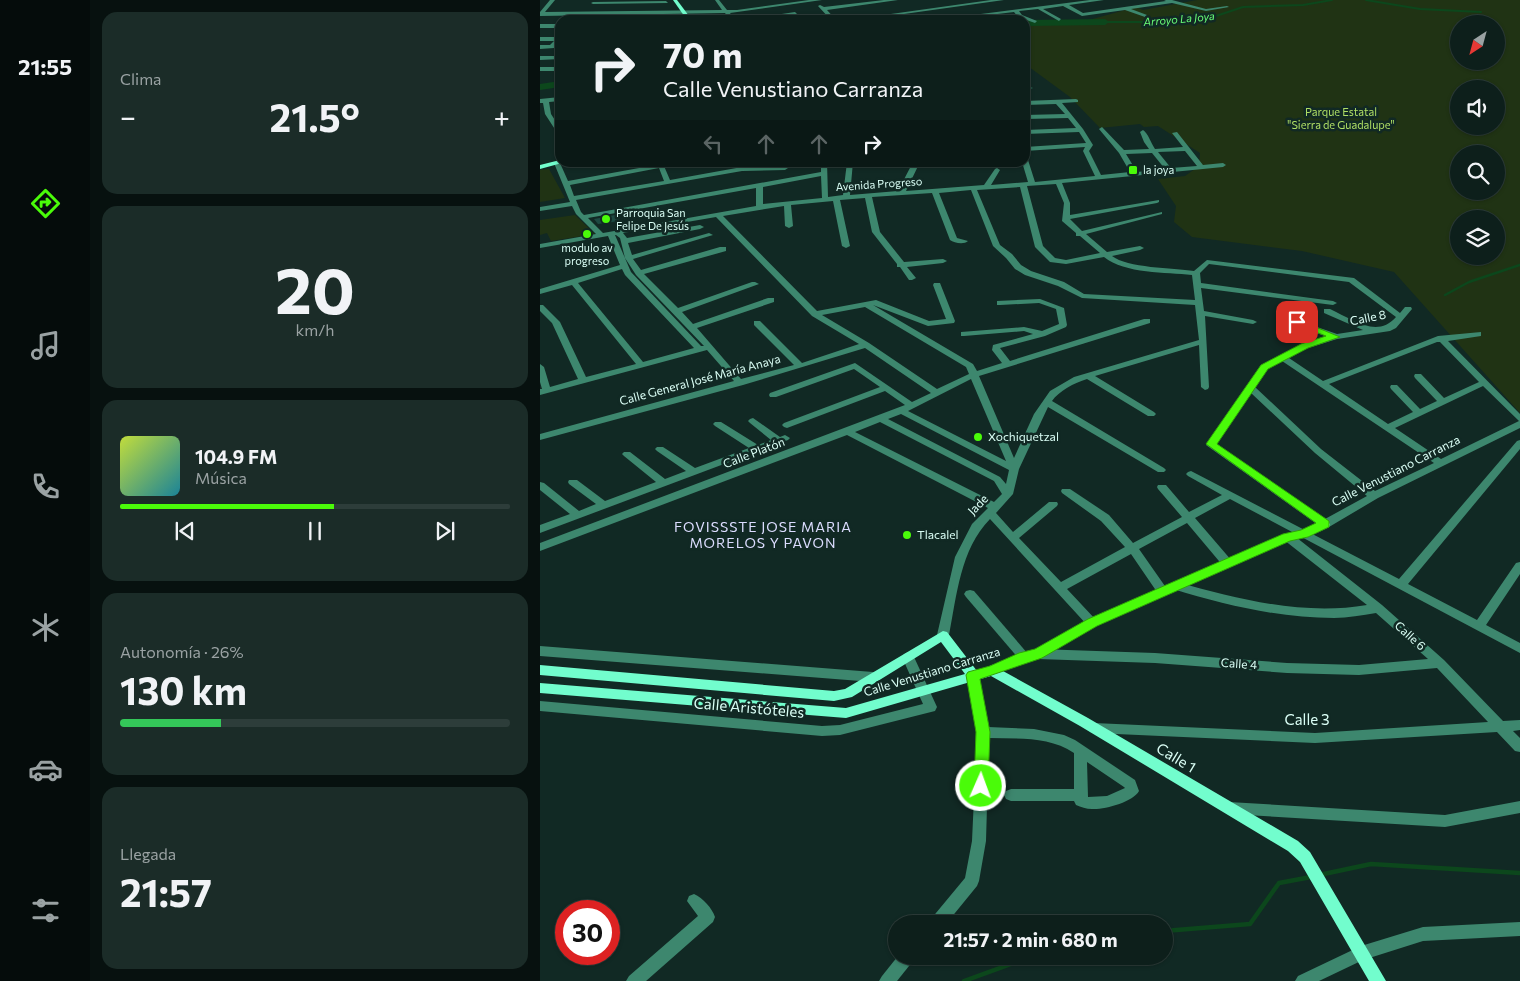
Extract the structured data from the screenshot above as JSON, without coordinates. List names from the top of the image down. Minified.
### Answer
{"streets":{"street":["Avenida Progreso","Calle 8","Calle General José María Anaya","Calle Platón","Calle Venustiano Carranza","Jade","Calle 6","Calle 4","Calle Aristóteles","Calle 3","Calle 1"]},"crossings":[["Calle 8","Calle Venustiano Carranza"],["Calle Venustiano Carranza","Jade"],["Calle Venustiano Carranza","Calle 6"],["Calle Venustiano Carranza","Calle 4"],["Calle Venustiano Carranza","Calle Aristóteles"],["Calle Venustiano Carranza","Calle 1"],["Calle 6","Calle 4"],["Calle 6","Calle 3"],["Calle 3","Calle 1"]],"districts":["FOVISSSTE JOSE MARIA MORELOS Y PAVON"],"water":["Arroyo La Joya"],"parks":["Parque Estatal \"Sierra de Guadalupe\""],"places":{"transit":["la joya"],"other":["Parroquia San Felipe De Jesús","modulo av progreso","Xochiquetzal","Tlacalel"]},"north":"bottom left","page":{"tabs":"21:55","tile":["Clima",["20","km/h"],["Autonomía · 26%","130 km"],["Llegada","21:57"]],"turn":["70 m","Calle Venustiano Carranza"],"heat":["−","21.5°","+"],"song":["104.9 FM","Música"],"limit":"30","trip":"21:57 · 2 min · 680 m"}}
